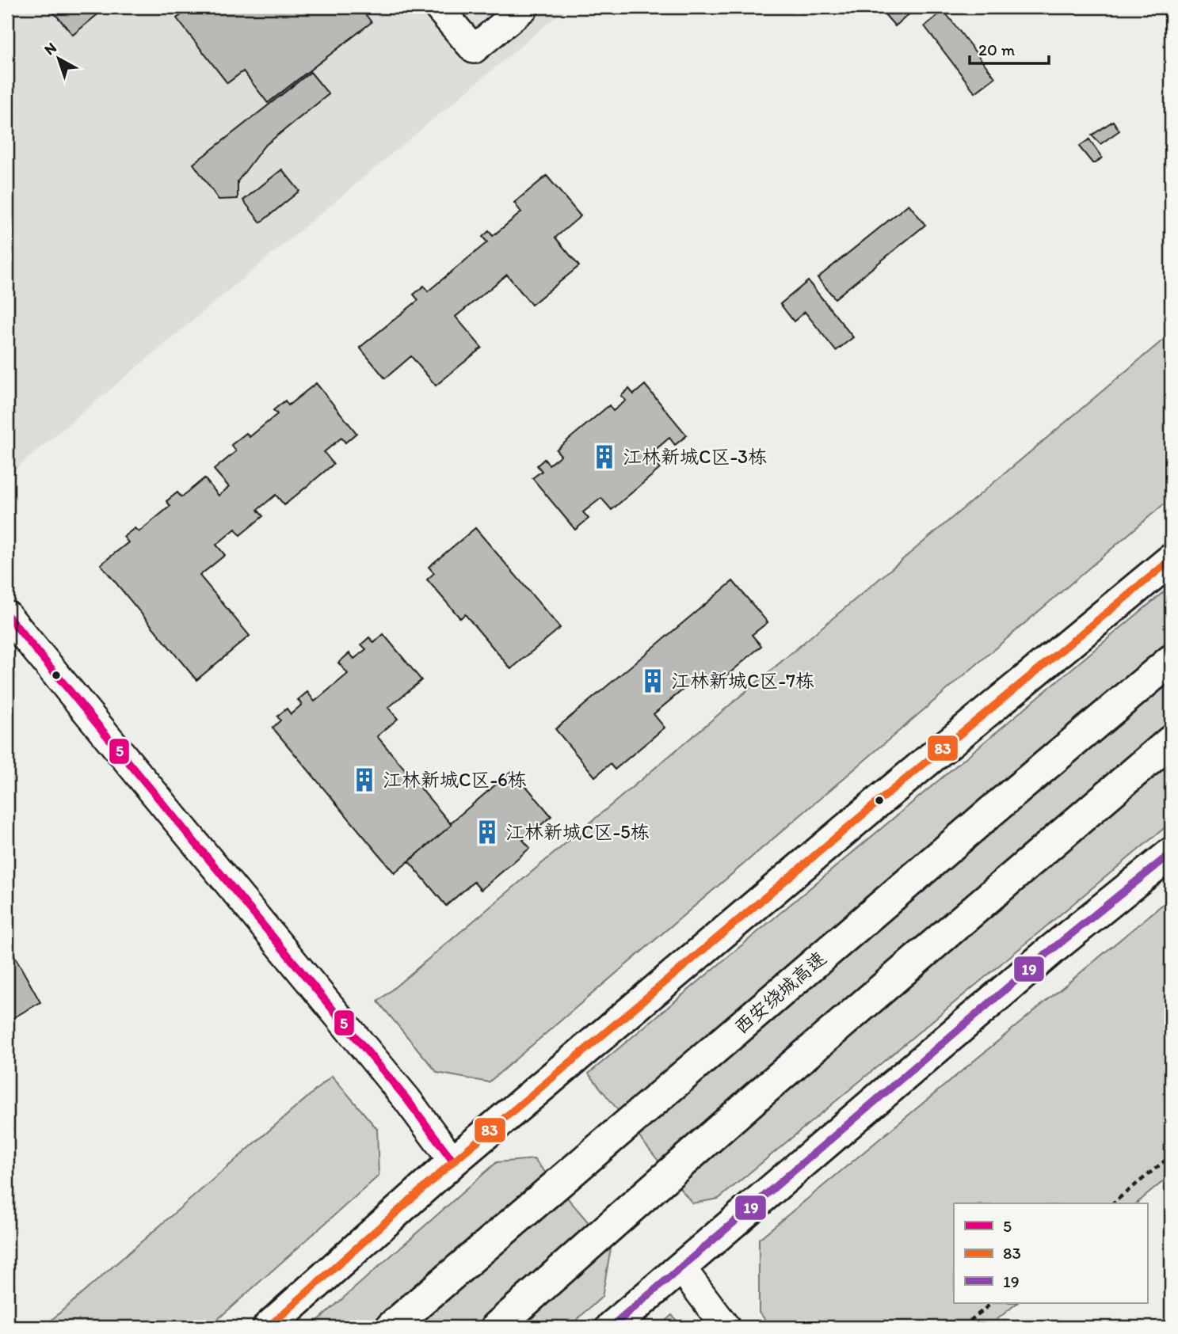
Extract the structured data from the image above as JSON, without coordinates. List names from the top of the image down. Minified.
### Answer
{"streets":{"highway":["西安绕城高速"]},"places":{"building":["江林新城C区-3栋","江林新城C区-7栋","江林新城C区-6栋","江林新城C区-5栋"]},"lines":["transit line 83","transit line 5","transit line 19"],"legend":["5","83","19"],"scale_bar":"20 m","north":"top left"}
